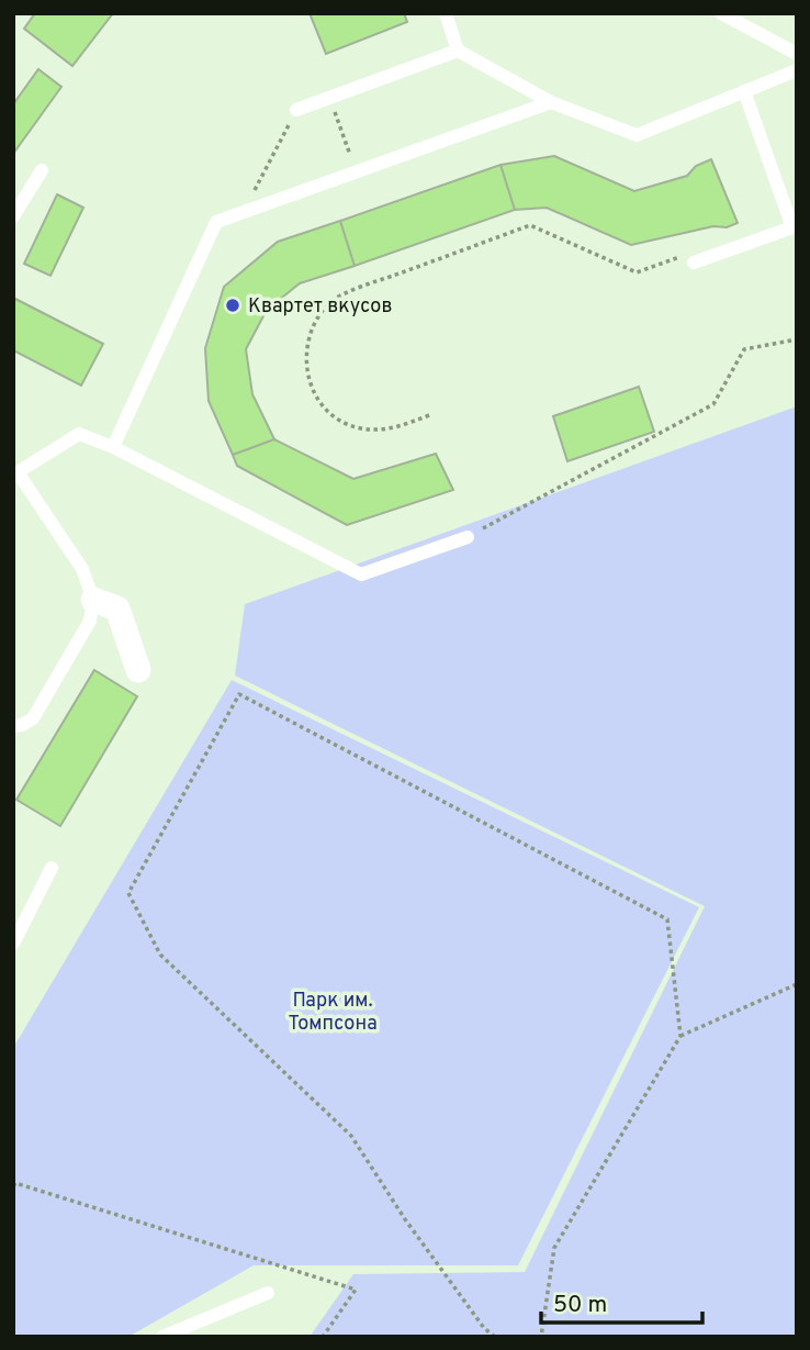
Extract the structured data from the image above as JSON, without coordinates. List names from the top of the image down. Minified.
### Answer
{"parks":["Парк им. Томпсона"],"places":["Квартет вкусов"],"scale_bar":"50 m"}
